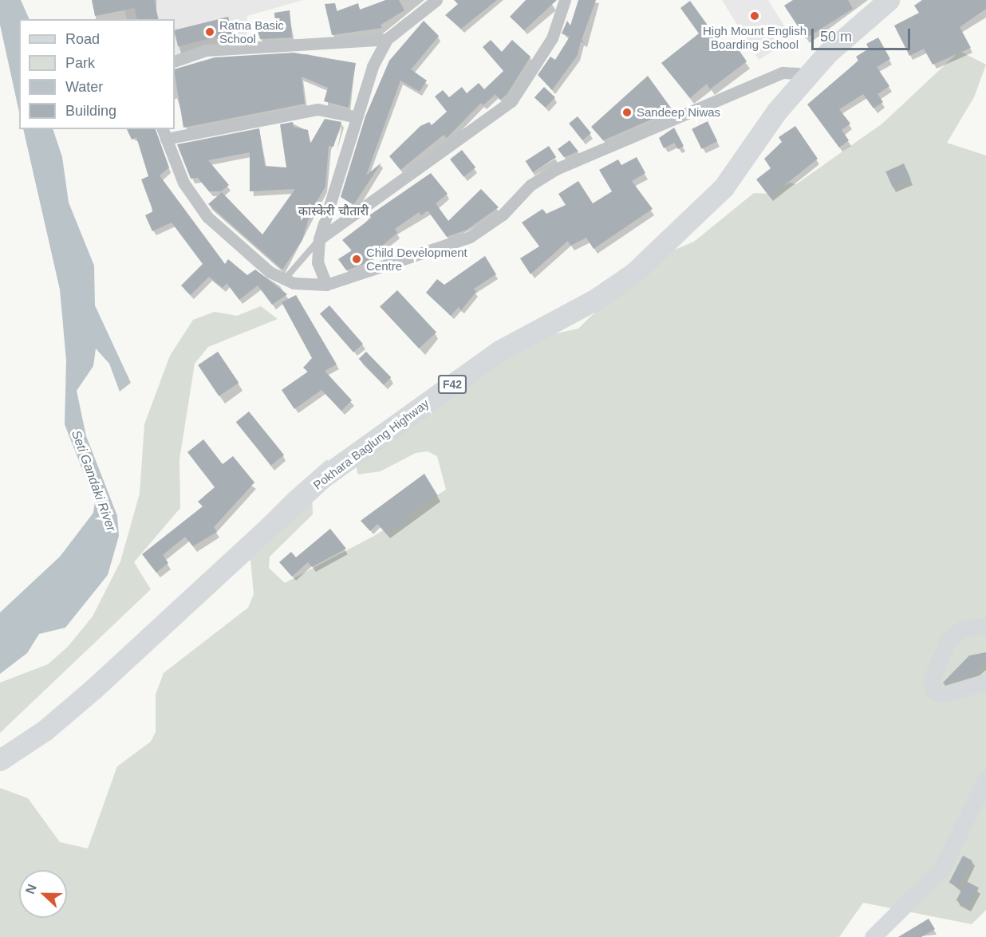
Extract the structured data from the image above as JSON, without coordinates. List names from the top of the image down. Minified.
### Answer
{"streets":{"highway":["F42","Pokhara Baglung Highway"]},"districts":["कास्केरी चौतारी"],"water":["Seti Gandaki River"],"places":["High Mount English Boarding School","Ratna Basic School","Sandeep Niwas","Child Development Centre"],"legend":["Road","Park","Water","Building"],"scale_bar":"50 m","north":"left"}
